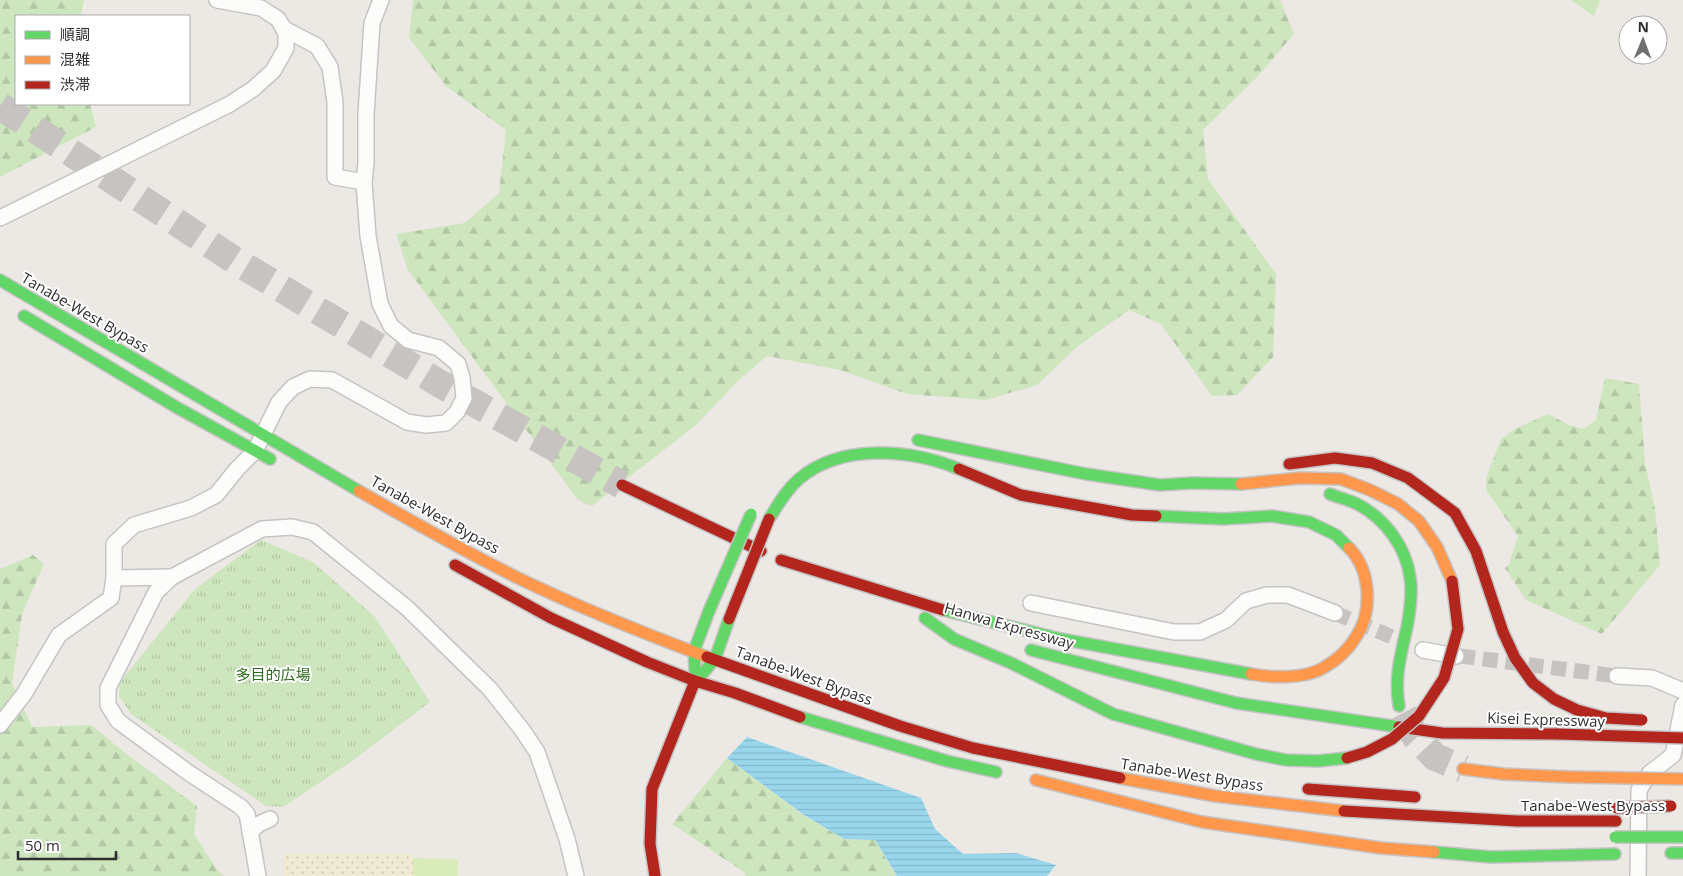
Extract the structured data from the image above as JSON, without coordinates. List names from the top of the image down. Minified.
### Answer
{"streets":{"main road":["Tanabe-West Bypass","Hanwa Expressway","Kisei Expressway"]},"crossings":[["Hanwa Expressway","Kisei Expressway"]],"parks":["多目的広場"],"legend":["順調","混雑","渋滞"],"scale_bar":"50 m","north":"top"}
